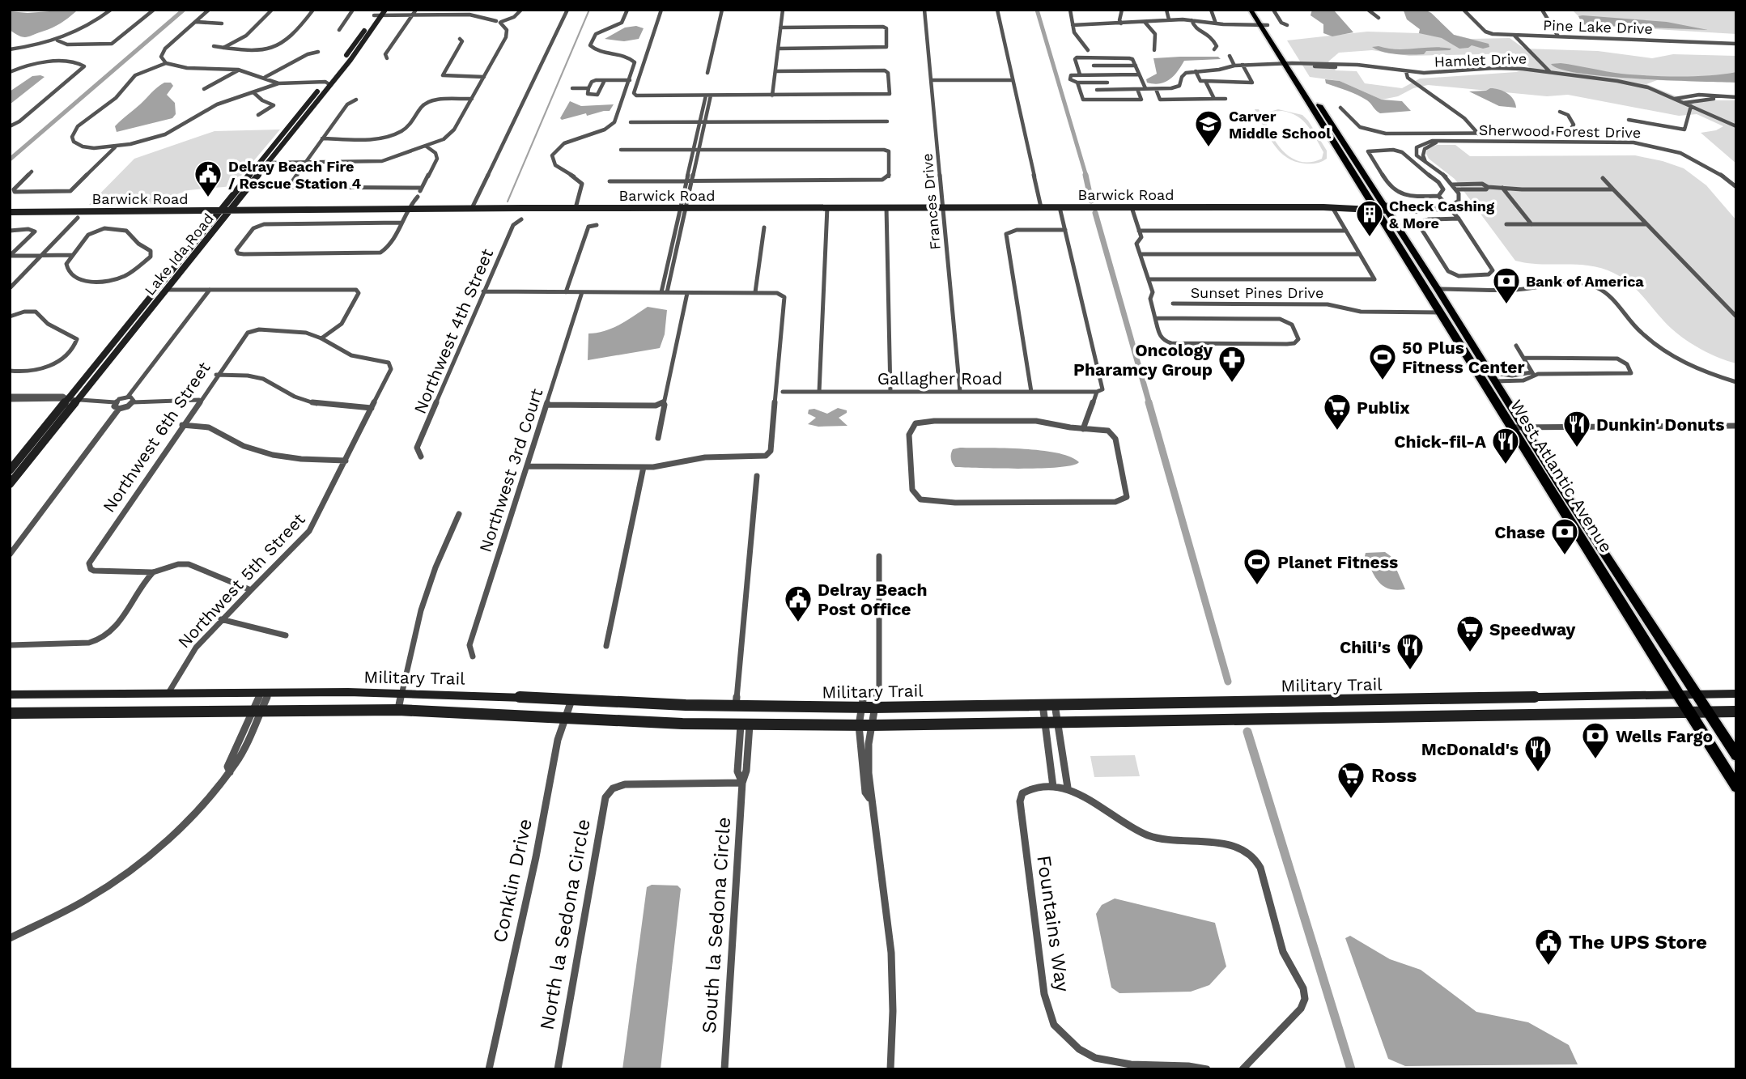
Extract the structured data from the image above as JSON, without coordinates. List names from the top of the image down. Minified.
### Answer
{"streets":{"main road":["West Atlantic Avenue"],"street":["Pine Lake Drive","Hamlet Drive","Sherwood Forest Drive","Barwick Road","Frances Drive","Lake Ida Road","Sunset Pines Drive","Northwest 4th Street","Gallagher Road","Northwest 6th Street","Northwest 3rd Court","Northwest 5th Street","Military Trail","Conklin Drive","Fountains Way","North la Sedona Circle","South la Sedona Circle"]},"crossings":[["Pine Lake Drive","Hamlet Drive"],["Hamlet Drive","West Atlantic Avenue"],["Barwick Road","Frances Drive"],["Barwick Road","Lake Ida Road"],["Barwick Road","West Atlantic Avenue"],["Frances Drive","Gallagher Road"],["Sunset Pines Drive","West Atlantic Avenue"],["Northwest 6th Street","Northwest 5th Street"],["West Atlantic Avenue","Military Trail"],["Northwest 5th Street","Military Trail"],["Military Trail","Conklin Drive"],["Military Trail","South la Sedona Circle"],["North la Sedona Circle","South la Sedona Circle"]],"places":{"school or university":["Carver Middle School"],"public building":["Delray Beach Fire / Rescue Station 4","Delray Beach Post Office","The UPS Store"],"building":["Check Cashing & More"],"bank":["Bank of America","Chase","Wells Fargo"],"sports":["50 Plus Fitness Center","Planet Fitness"],"pharmacy":["Oncology Pharamcy Group"],"supermarket":["Publix","Speedway","Ross"],"restaurant":["Dunkin' Donuts","Chick-fil-A","Chili's","McDonald's"]}}
